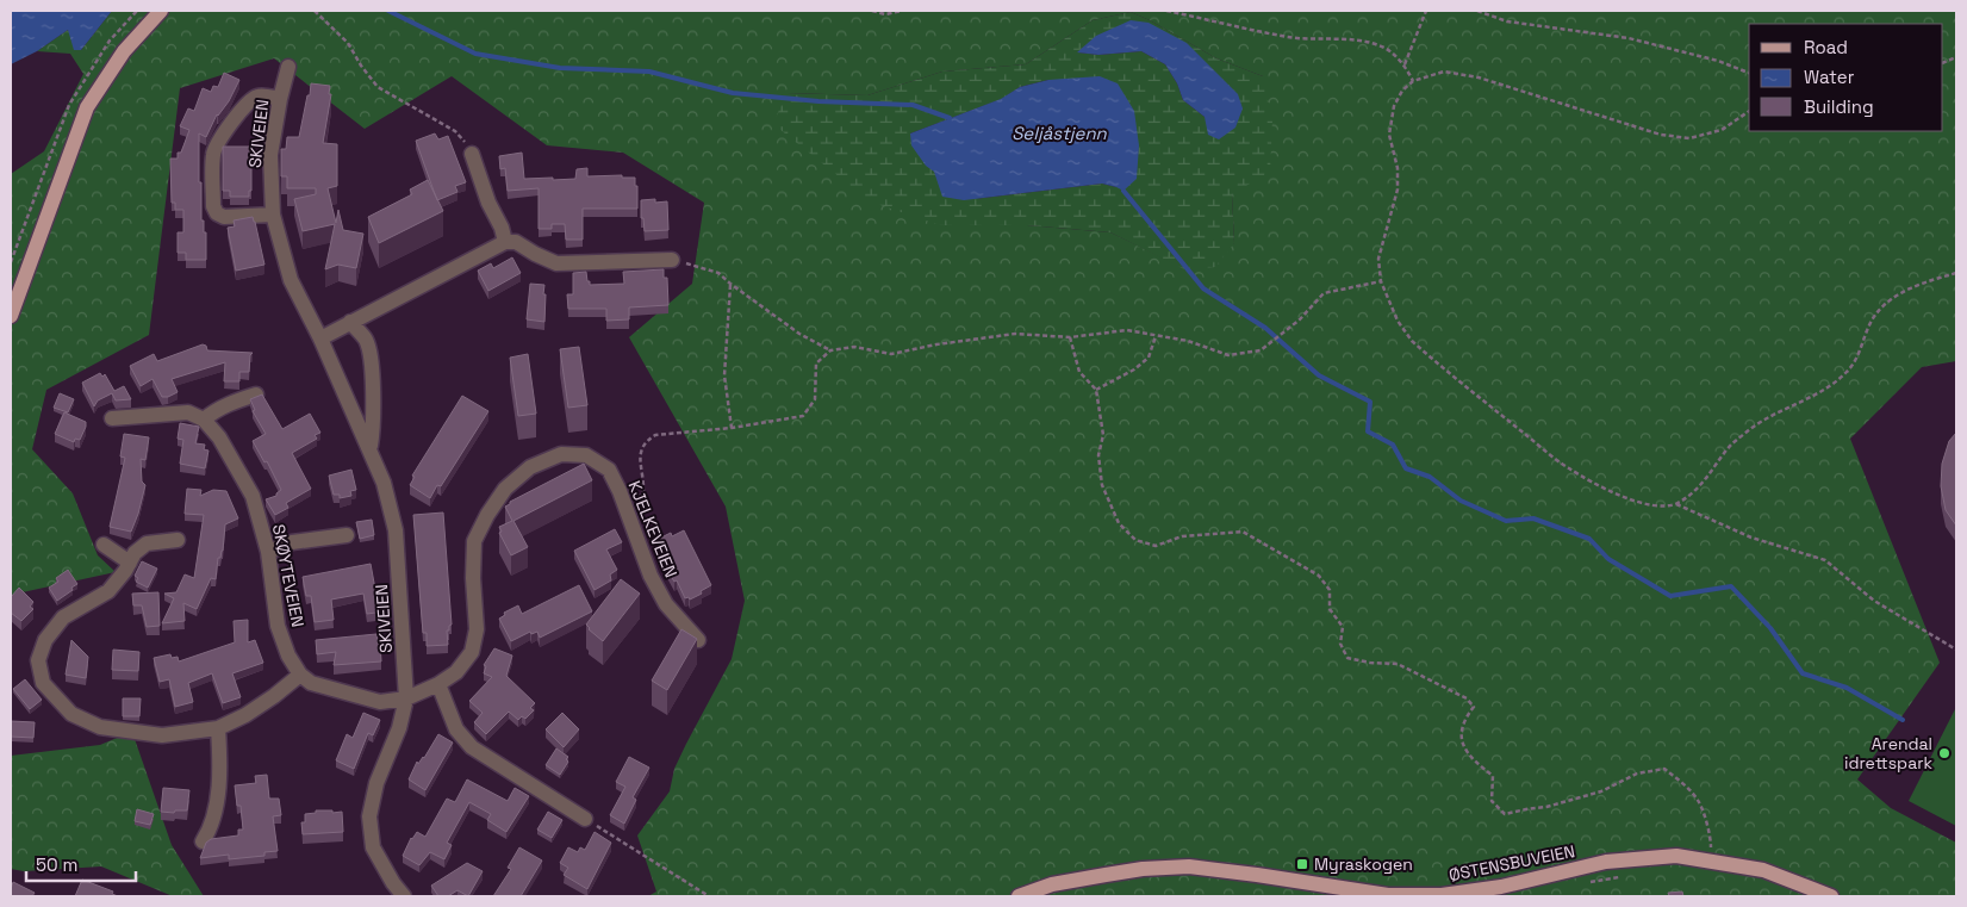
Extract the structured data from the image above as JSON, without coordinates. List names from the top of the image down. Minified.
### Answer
{"streets":{"main road":["ØSTENSBUVEIEN"],"street":["SKIVEIEN","KJELKEVEIEN","SKØYTEVEIEN"]},"crossings":[["SKIVEIEN","KJELKEVEIEN"]],"water":["Seljåstjenn"],"places":{"other":["Arendal idrettspark"],"transit":["Myraskogen"]},"legend":["Road","Water","Building"],"scale_bar":"50 m"}
